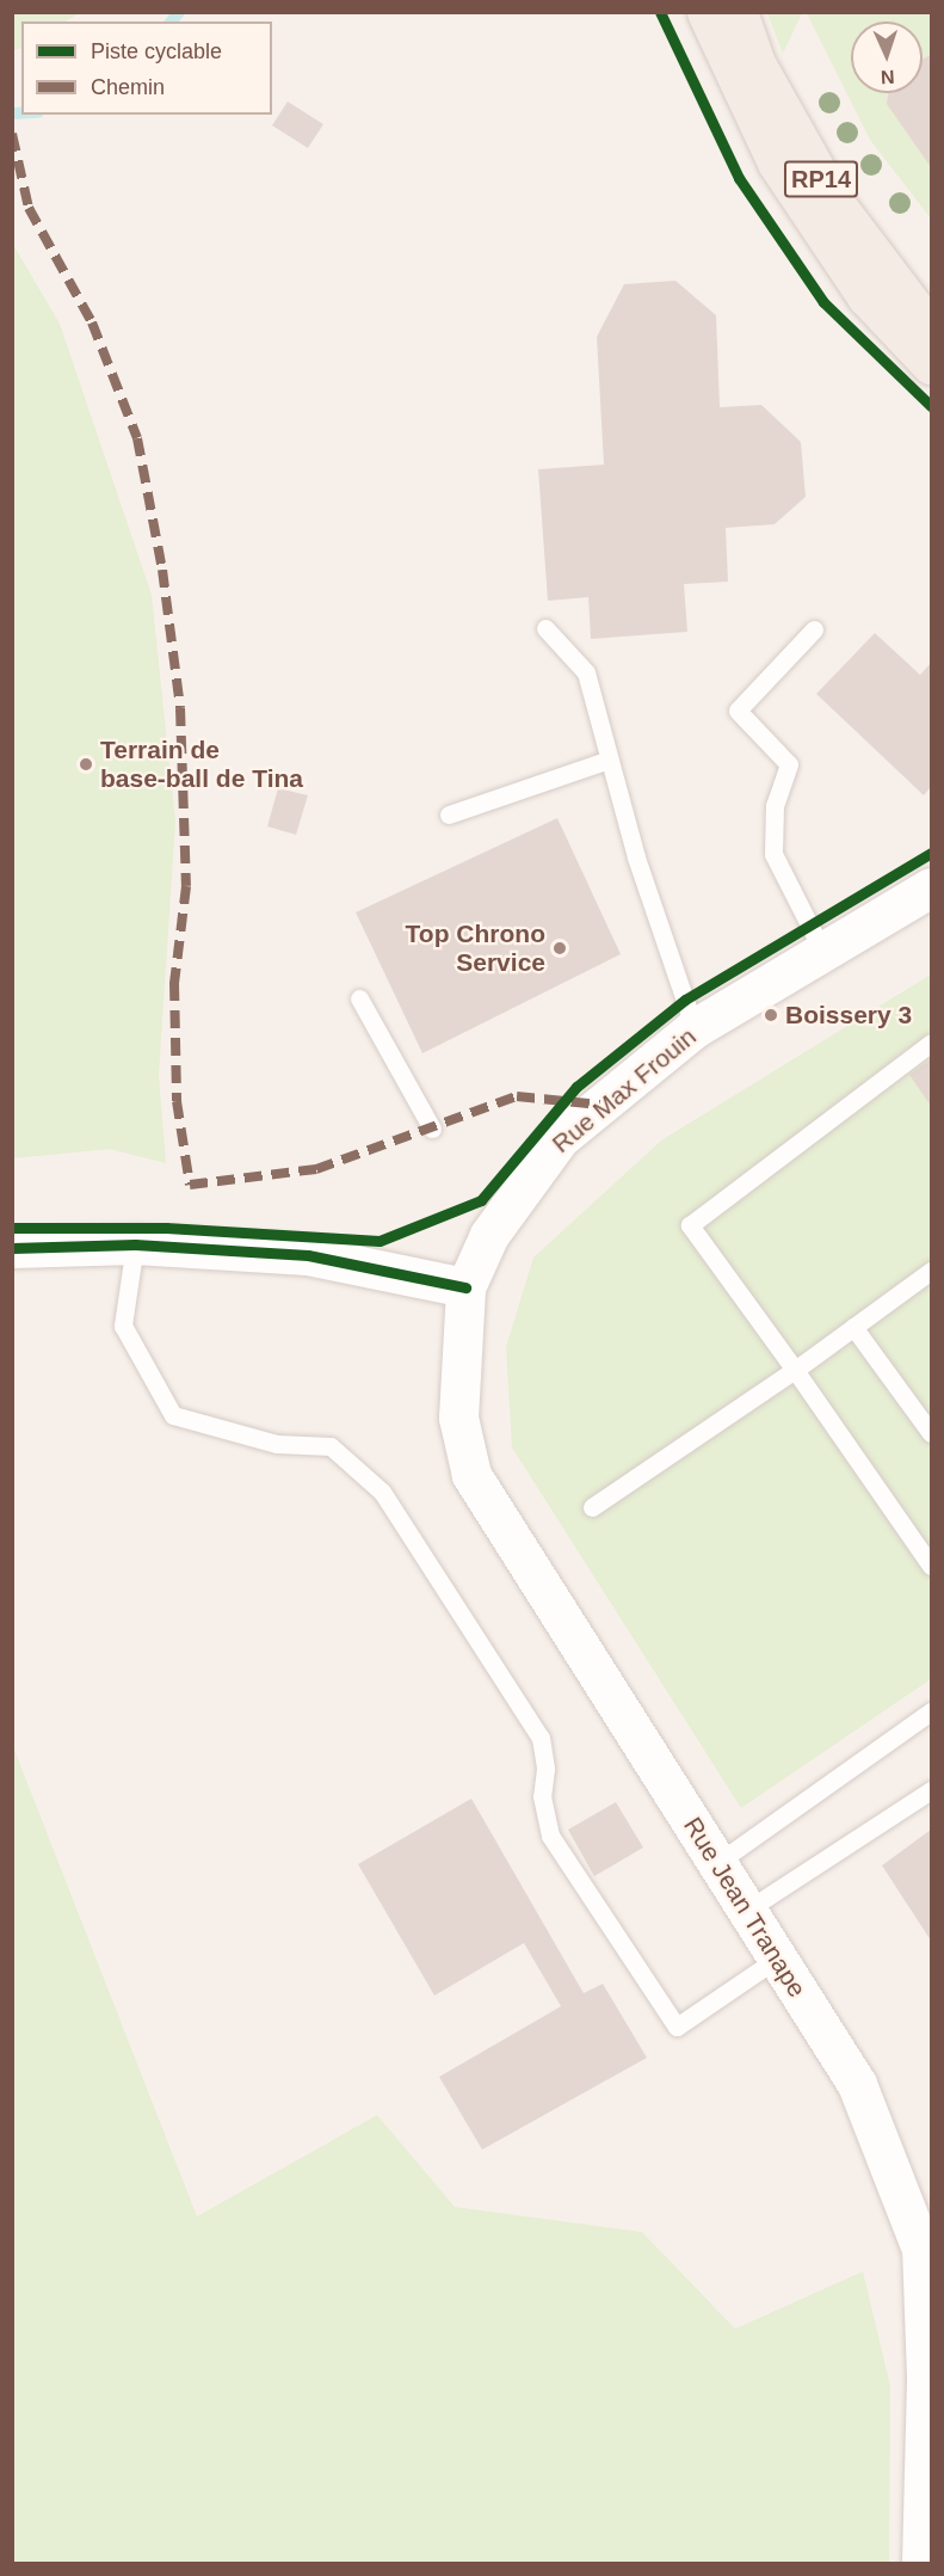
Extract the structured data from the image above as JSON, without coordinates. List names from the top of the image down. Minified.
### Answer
{"streets":{"main road":["RP14","Rue Max Frouin","Rue Jean Tranape"]},"crossings":[["Rue Max Frouin","Rue Jean Tranape"]],"places":["Terrain de base-ball de Tina","Top Chrono Service","Boissery 3"],"legend":["Piste cyclable","Chemin"],"north":"bottom"}
